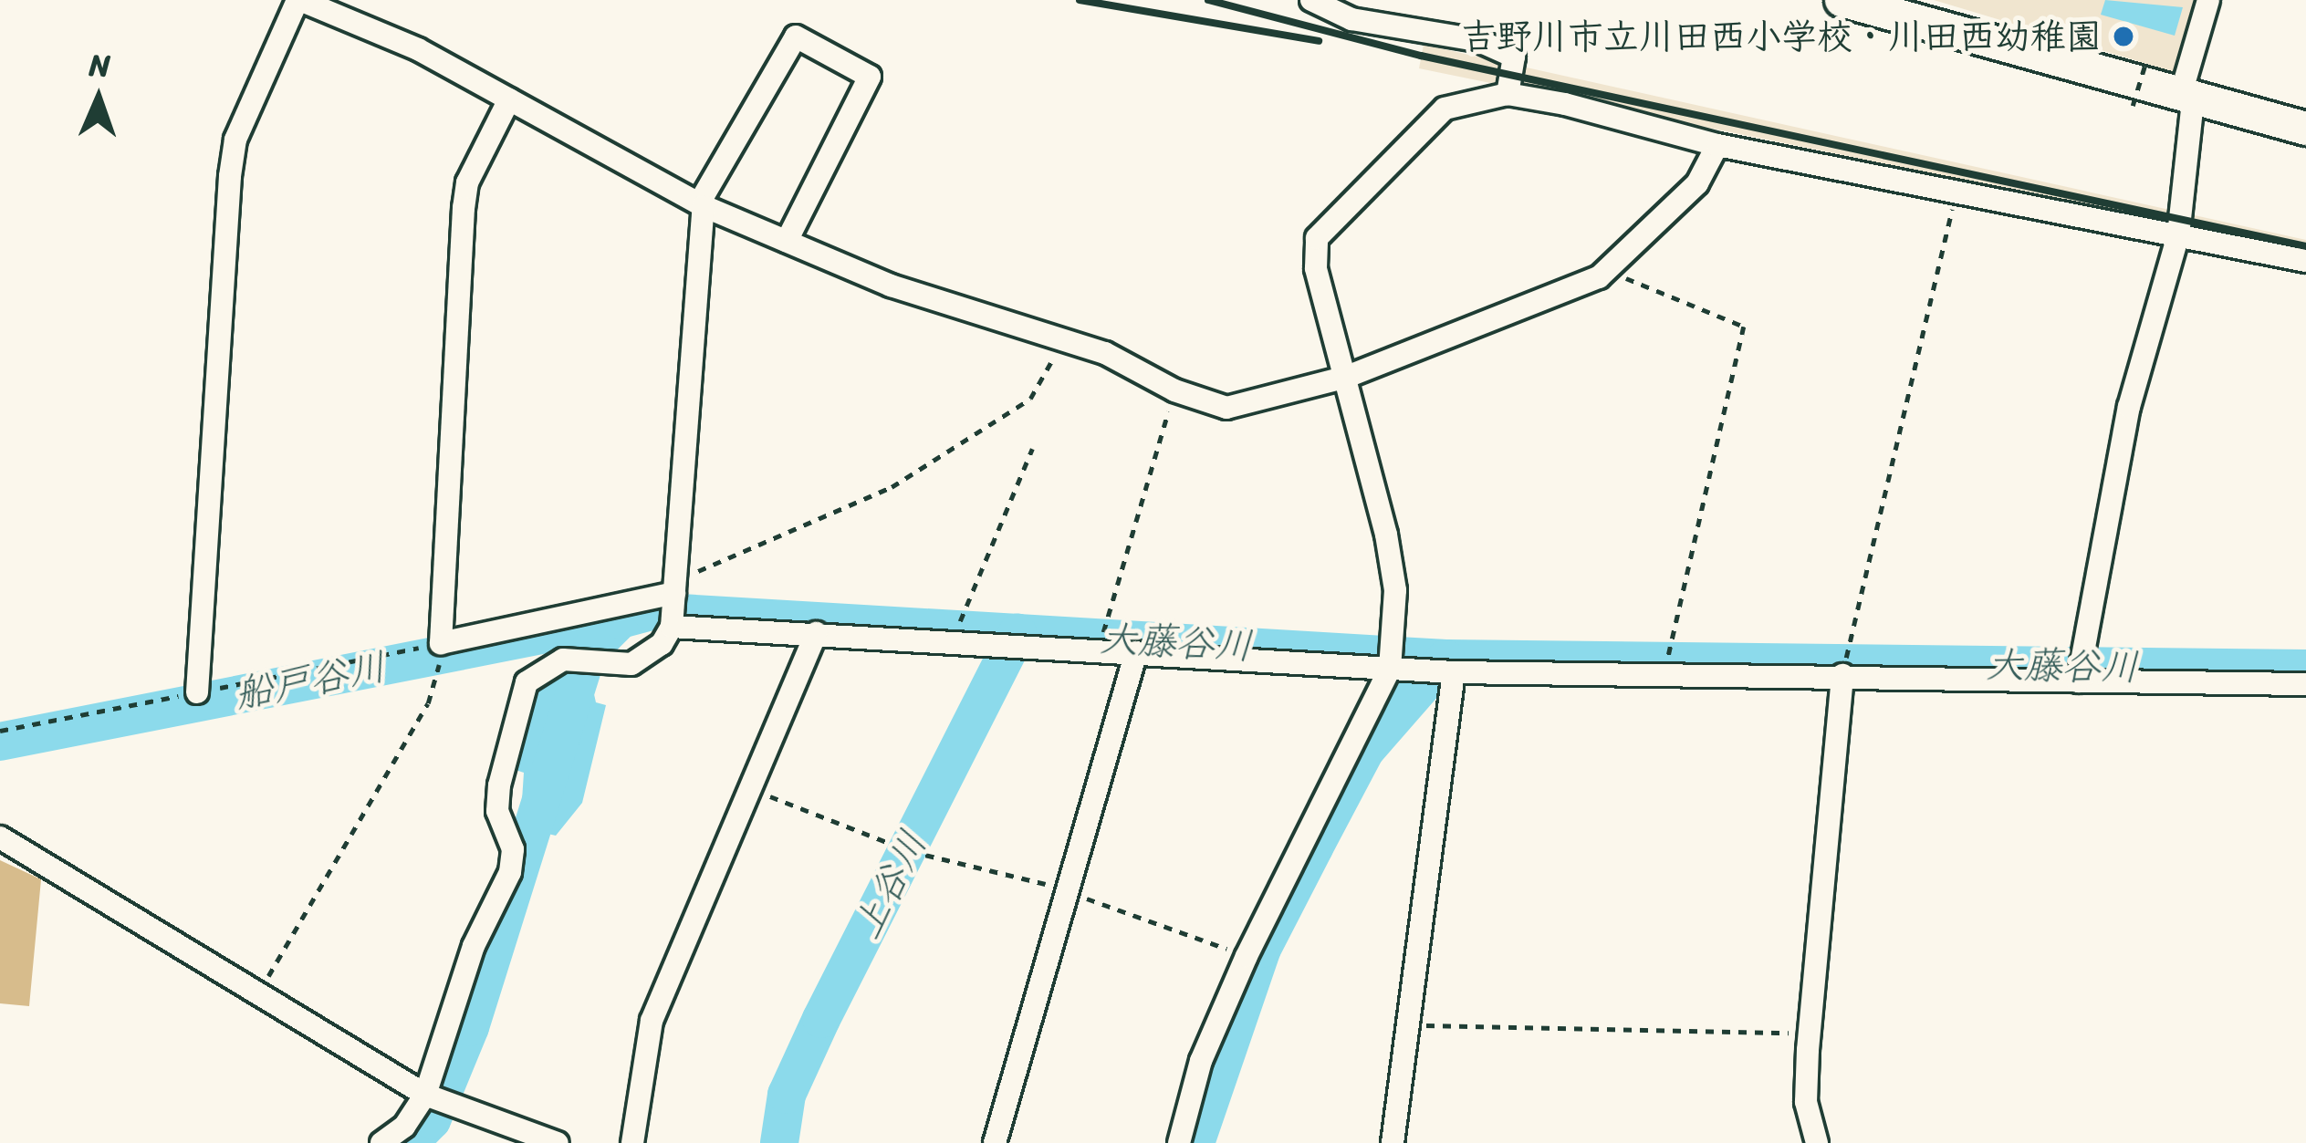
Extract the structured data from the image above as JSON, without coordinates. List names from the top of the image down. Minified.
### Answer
{"water":["大藤谷川","船戸谷川","上谷川"],"places":["吉野川市立川田西小学校・川田西幼稚園"],"north":"top"}
